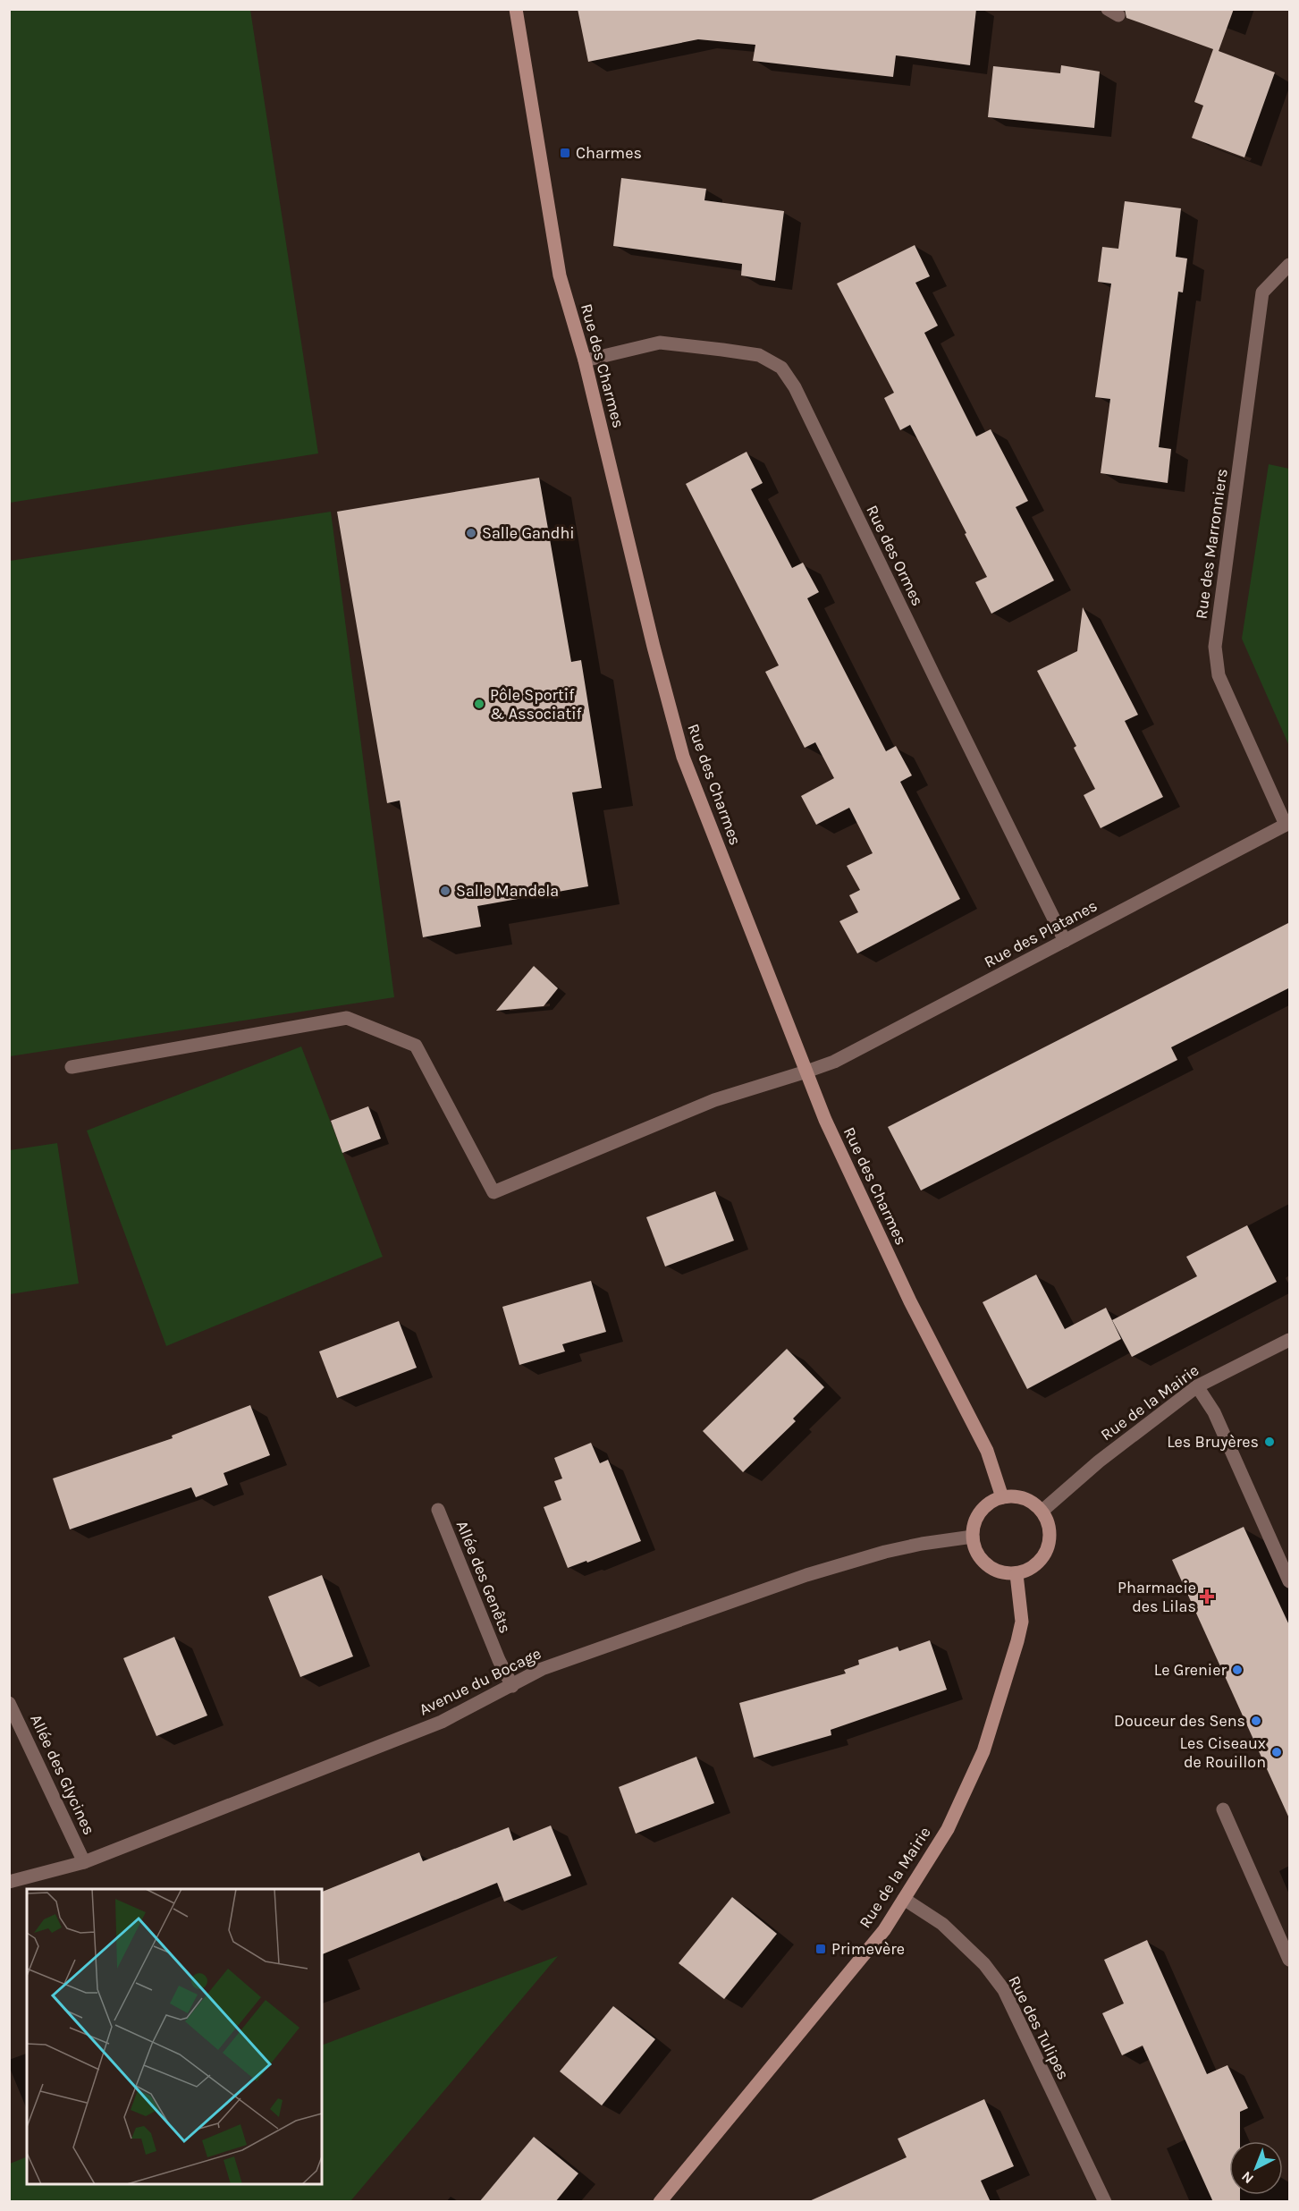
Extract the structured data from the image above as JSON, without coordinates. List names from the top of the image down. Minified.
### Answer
{"streets":{"street":["Rue des Charmes","Rue des Marronniers","Rue des Ormes","Rue des Platanes","Rue de la Mairie","Allée des Genêts","Avenue du Bocage","Allée des Glycines","Rue des Tulipes"]},"crossings":[["Rue des Charmes","Rue des Ormes"],["Rue des Charmes","Rue des Platanes"],["Rue des Charmes","Rue de la Mairie"],["Rue des Charmes","Avenue du Bocage"],["Rue des Marronniers","Rue des Platanes"],["Rue des Ormes","Rue des Platanes"],["Rue de la Mairie","Avenue du Bocage"],["Rue de la Mairie","Rue des Tulipes"],["Allée des Genêts","Avenue du Bocage"],["Avenue du Bocage","Allée des Glycines"]],"places":{"transit":["Charmes","Primevère"],"other":["Salle Gandhi","Pôle Sportif & Associatif","Salle Mandela","Les Bruyères","Le Grenier","Douceur des Sens","Les Ciseaux de Rouillon"],"health":["Pharmacie des Lilas"]},"north":"bottom left"}
